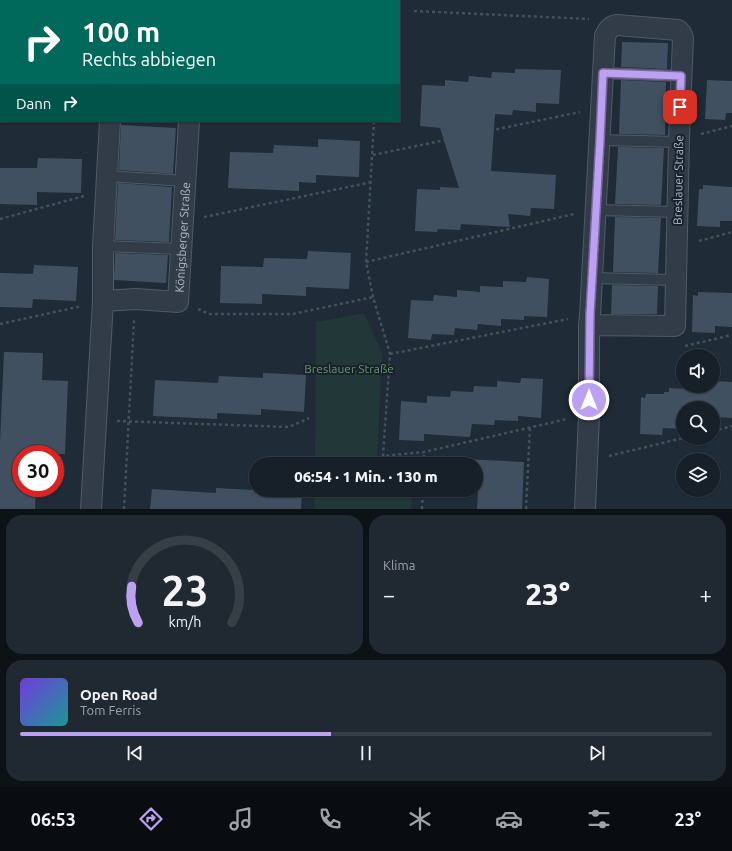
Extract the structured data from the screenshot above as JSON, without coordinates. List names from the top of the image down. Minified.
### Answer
{"streets":{"street":["Breslauer Straße","Königsberger Straße"]},"parks":["Breslauer Straße"],"page":{"turn":["100 m","Rechts abbiegen"],"then":"Dann","limit":"30","trip":"06:54 · 1 Min. · 130 m","tile":"Klima","heat":["−","23°","+"],"song":["Open Road","Tom Ferris"],"tabs":["06:53","23°"],"gauge":["23","km/h"]}}
